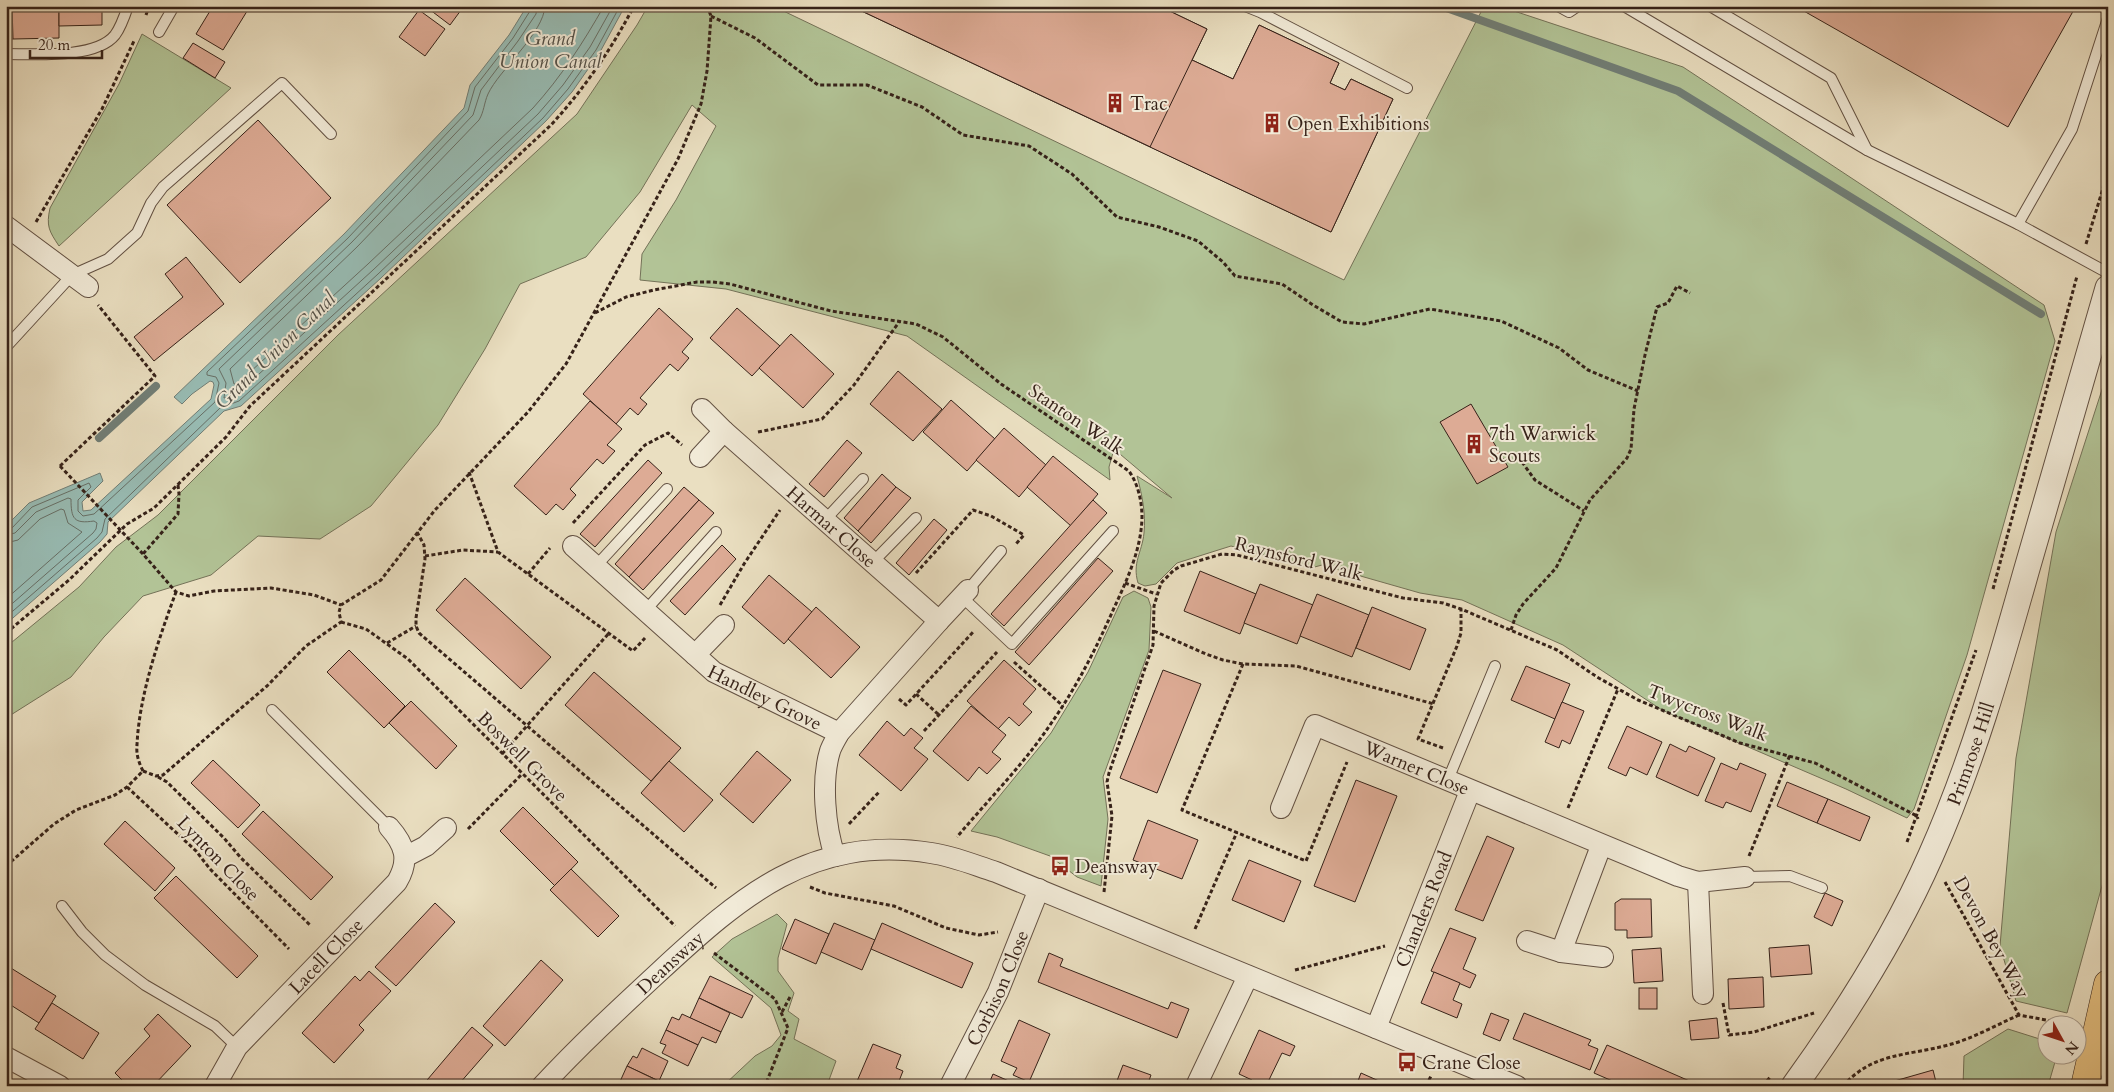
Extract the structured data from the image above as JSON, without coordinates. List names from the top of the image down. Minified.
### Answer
{"streets":{"street":["Harmar Close","Handley Grove","Primrose Hill","Warner Close","Chanders Road","Lacell Close","Deansway","Corbison Close"],"path":["Stanton Walk","Raynsford Walk","Twycross Walk","Boswell Grove","Lynton Close","Devon Bey Way"]},"crossings":[["Stanton Walk","Deansway"],["Raynsford Walk","Twycross Walk"],["Primrose Hill","Devon Bey Way"],["Warner Close","Chanders Road"],["Chanders Road","Deansway"],["Deansway","Corbison Close"]],"water":["Grand Union Canal"],"places":{"building":["Trac","Open Exhibitions","7th Warwick Scouts"],"bus stop":["Deansway","Crane Close"]},"scale_bar":"20 m","north":"bottom right"}
